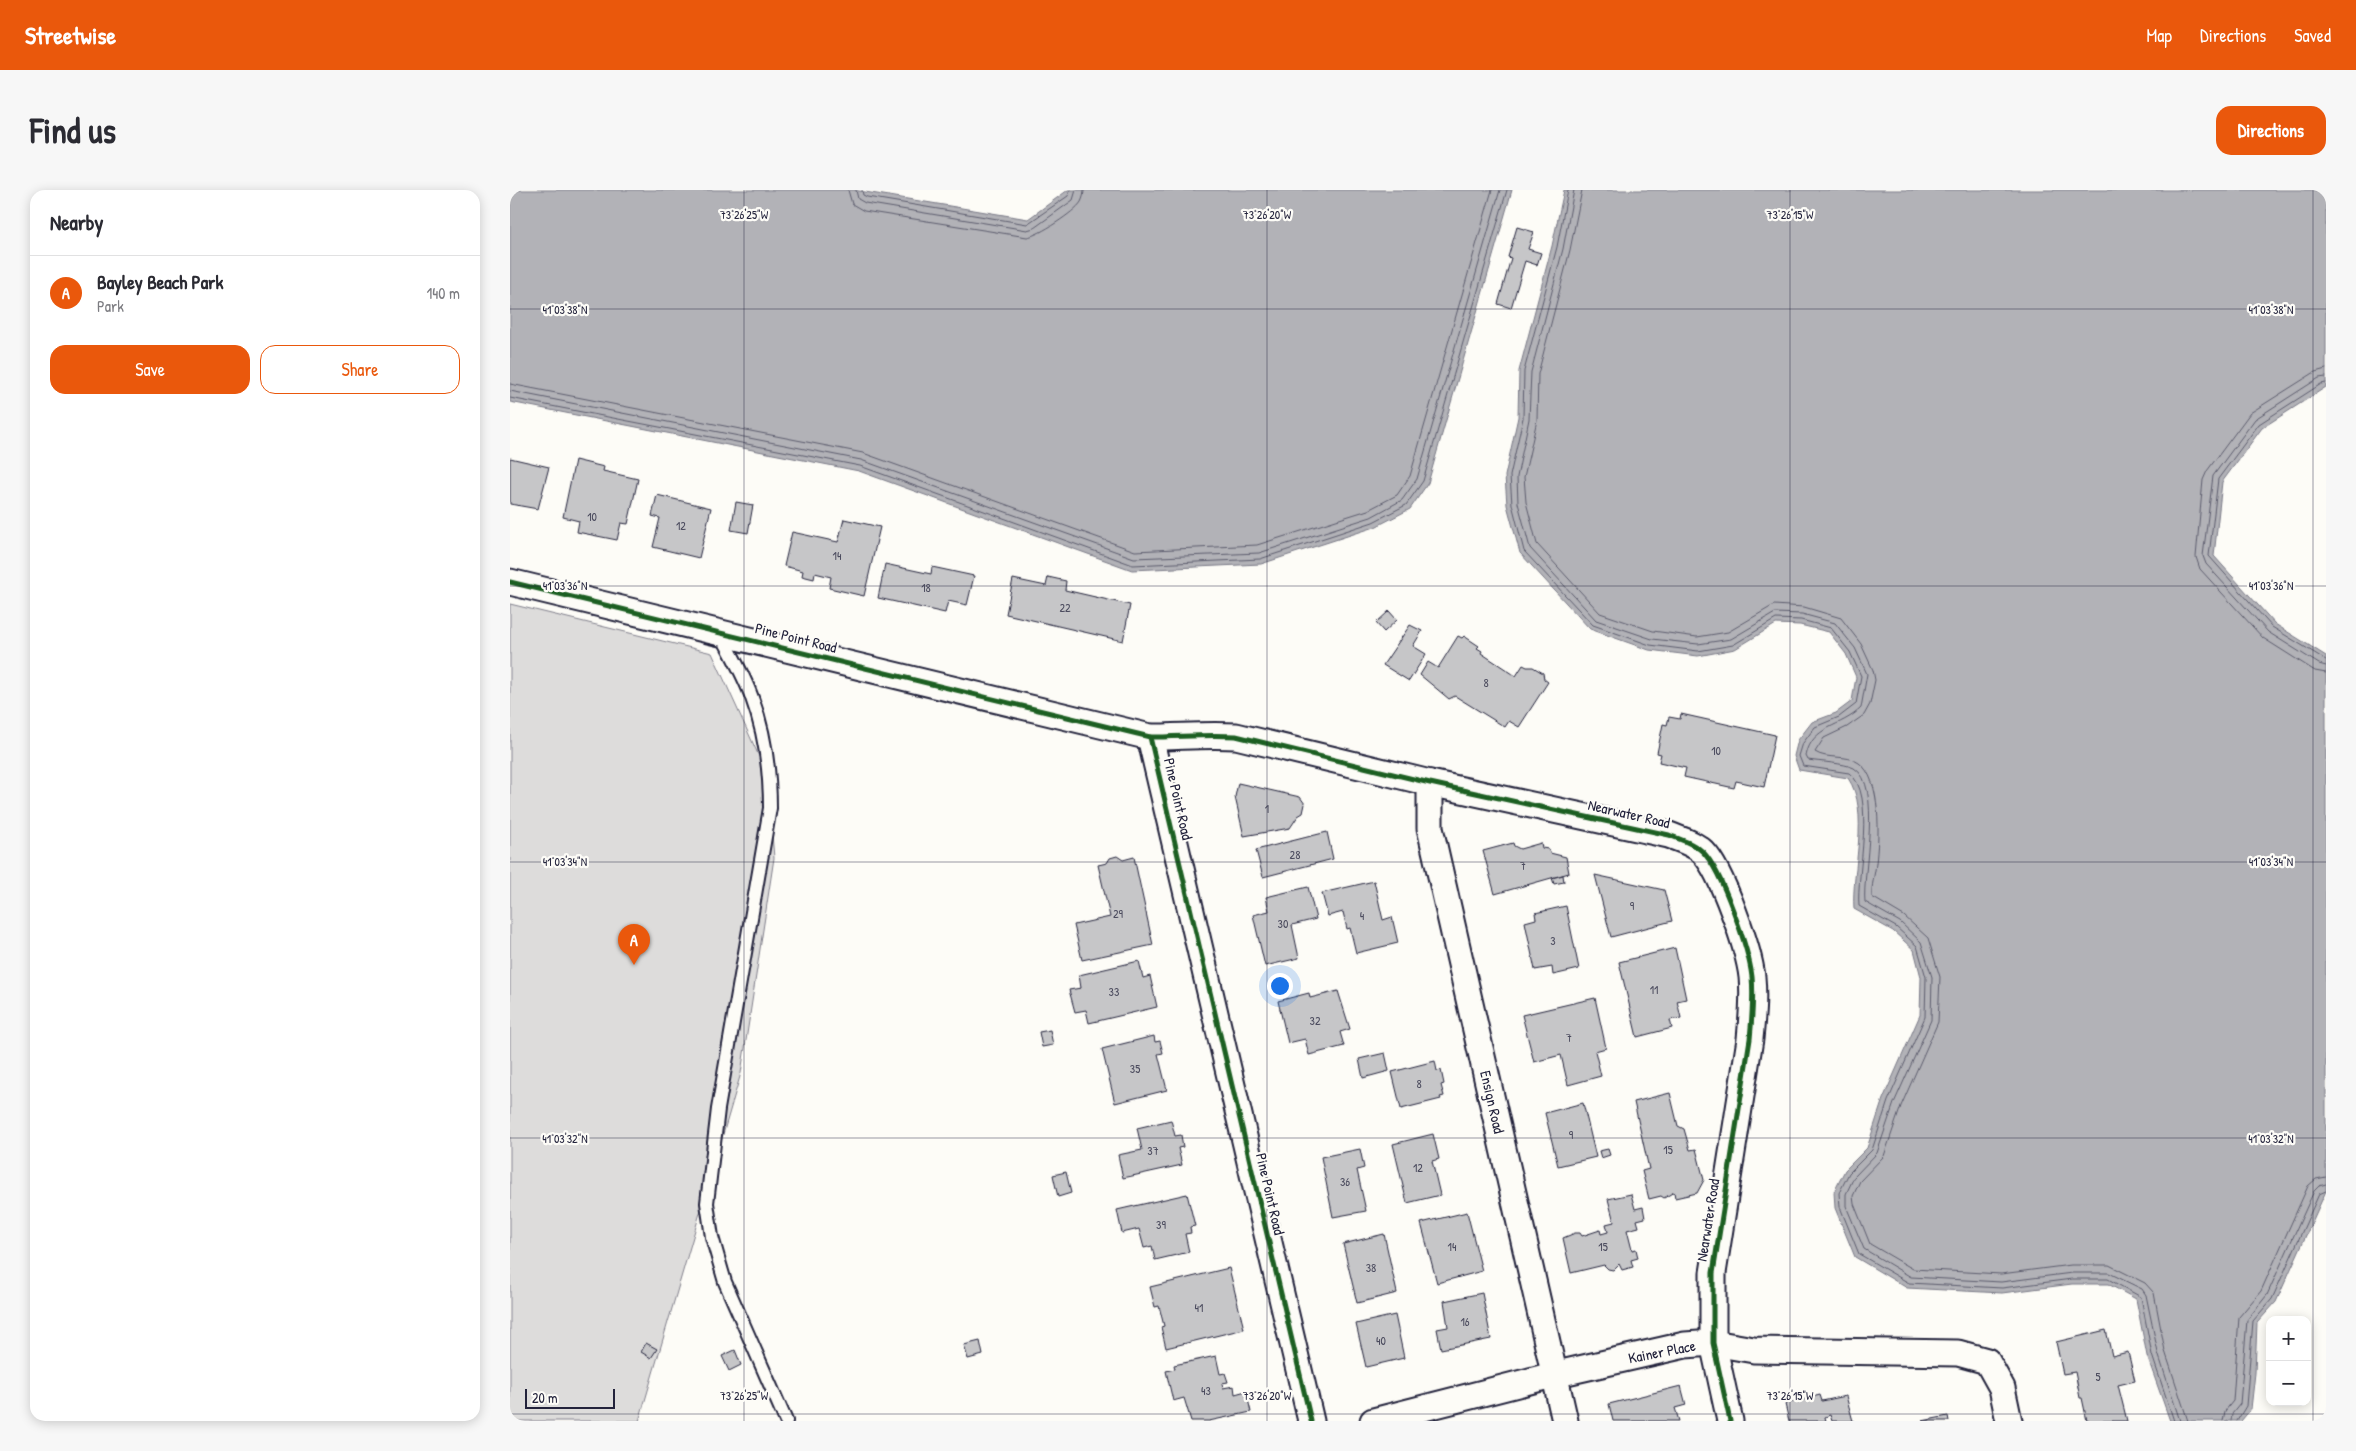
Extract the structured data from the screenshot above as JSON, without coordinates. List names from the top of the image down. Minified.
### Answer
{"streets":{"street":["Pine Point Road","Nearwater Road","Ensign Road","Kainer Place"]},"crossings":[["Pine Point Road","Nearwater Road"],["Nearwater Road","Ensign Road"],["Nearwater Road","Kainer Place"],["Ensign Road","Kainer Place"]],"house_numbers":["10","12","14","18","22","8","10","1","28","7","9","29","4","30","3","11","33","32","7","35","8","9","15","37","12","36","39","14","15","38","41","16","40","5","43"],"scale_bar":"20 m","page":{"header":"Streetwise","nav":["Map","Directions","Saved"],"buttons":["Directions",["Save","Share"]],"title":"Find us","heading":"Nearby","list":[{"mark":"A","name":"Bayley Beach Park","note":"Park","value":"140 m"}],"pins":"A","map_buttons":["+","−"],"scale":"20 m"},"coordinates":["73°26'25\"W","73°26'20\"W","73°26'15\"W","41°03'38\"N","41°03'36\"N","41°03'34\"N","41°03'32\"N"]}
